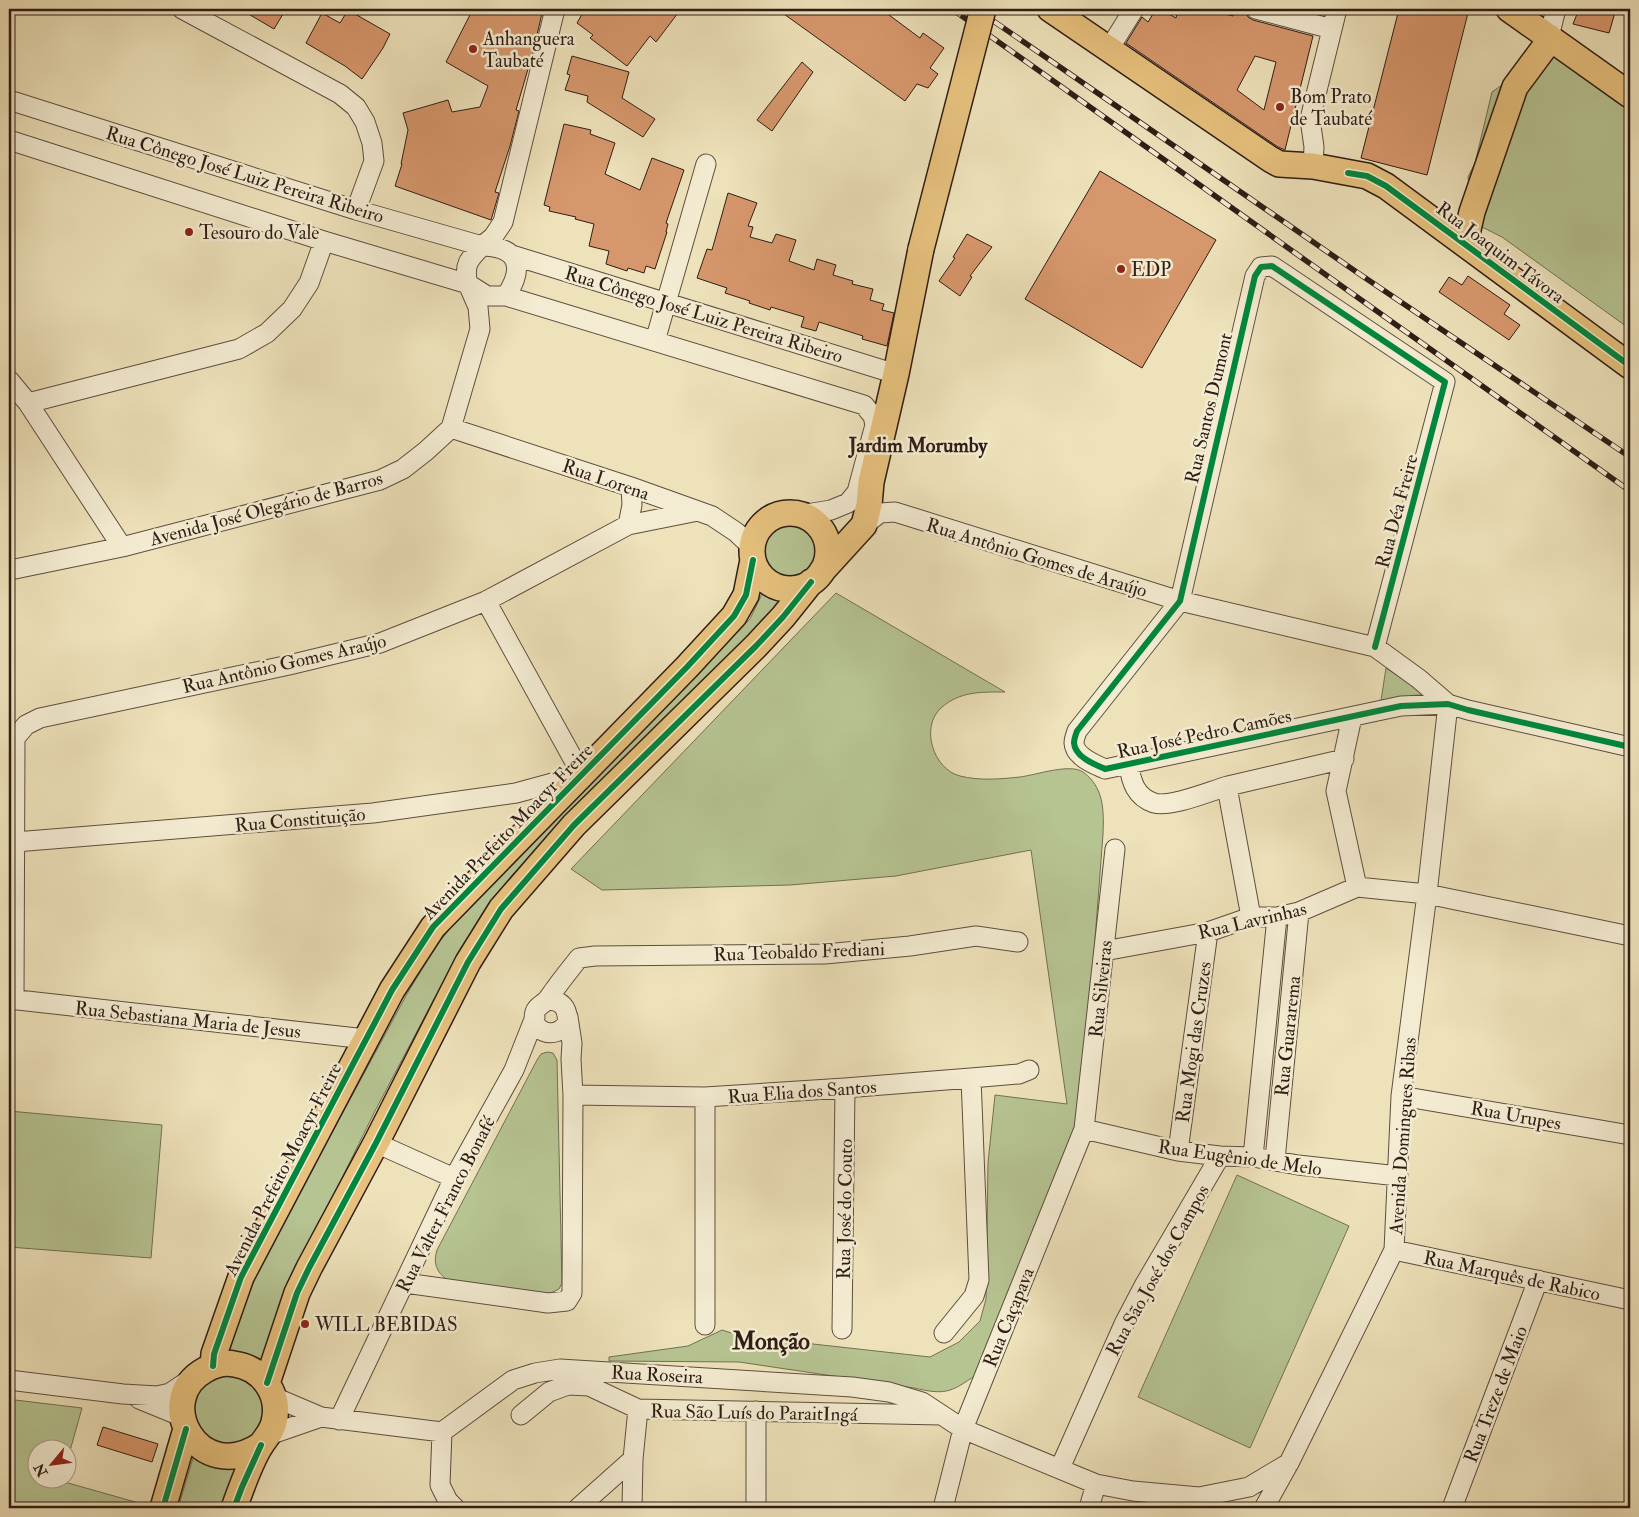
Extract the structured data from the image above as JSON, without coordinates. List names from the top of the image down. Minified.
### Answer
{"streets":{"main road":["Rua Joaquim Távora","Avenida Prefeito Moacyr Freire"],"street":["Rua Cônego José Luiz Pereira Ribeiro","Rua Santos Dumont","Rua Lorena","Avenida José Olegário de Barros","Rua Déa Freire","Rua Antônio Gomes de Araújo","Rua Antônio Gomes Araújo","Rua José Pedro Camões","Rua Constituição","Rua Lavrinhas","Rua Teobaldo Frediani","Rua Silveiras","Rua Sebastiana Maria de Jesus","Rua Guararema","Rua Mogi das Cruzes","Rua Elia dos Santos","Rua Urupes","Avenida Domingues Ribas","Rua Eugênio de Melo","Rua Valter Franco Bonafé","Rua José do Couto","Rua São José dos Campos","Rua Marquês de Rabico","Rua Caçapava","Rua Roseira","Rua Treze de Maio","Rua São Luís do ParaitIngá"]},"crossings":[["Rua Cônego José Luiz Pereira Ribeiro","Avenida José Olegário de Barros"],["Rua Cônego José Luiz Pereira Ribeiro","Avenida Prefeito Moacyr Freire"],["Rua Santos Dumont","Rua Déa Freire"],["Rua Santos Dumont","Rua Antônio Gomes de Araújo"],["Rua Santos Dumont","Rua José Pedro Camões"],["Rua Lorena","Avenida José Olegário de Barros"],["Rua Lorena","Rua Antônio Gomes Araújo"],["Rua Lorena","Avenida Prefeito Moacyr Freire"],["Rua Déa Freire","Rua Antônio Gomes de Araújo"],["Rua Antônio Gomes Araújo","Rua Constituição"],["Rua José Pedro Camões","Avenida Domingues Ribas"],["Rua Constituição","Avenida Prefeito Moacyr Freire"],["Avenida Prefeito Moacyr Freire","Rua Sebastiana Maria de Jesus"],["Rua Lavrinhas","Rua Silveiras"],["Rua Lavrinhas","Rua Guararema"],["Rua Lavrinhas","Rua Mogi das Cruzes"],["Rua Lavrinhas","Avenida Domingues Ribas"],["Rua Teobaldo Frediani","Rua Valter Franco Bonafé"],["Rua Silveiras","Rua Eugênio de Melo"],["Rua Silveiras","Rua Caçapava"],["Rua Guararema","Rua Eugênio de Melo"],["Rua Mogi das Cruzes","Rua Eugênio de Melo"],["Rua Elia dos Santos","Rua José do Couto"],["Rua Urupes","Avenida Domingues Ribas"],["Avenida Domingues Ribas","Rua Eugênio de Melo"],["Avenida Domingues Ribas","Rua Marquês de Rabico"],["Rua Eugênio de Melo","Rua São José dos Campos"],["Rua Eugênio de Melo","Rua Caçapava"],["Rua Marquês de Rabico","Rua Treze de Maio"],["Rua Caçapava","Rua Roseira"],["Rua Roseira","Rua São Luís do ParaitIngá"]],"districts":["Jardim Morumby","Monção"],"places":["Anhanguera Taubaté","Bom Prato de Taubaté","Tesouro do Vale","EDP","WILL BEBIDAS"],"north":"bottom left"}
